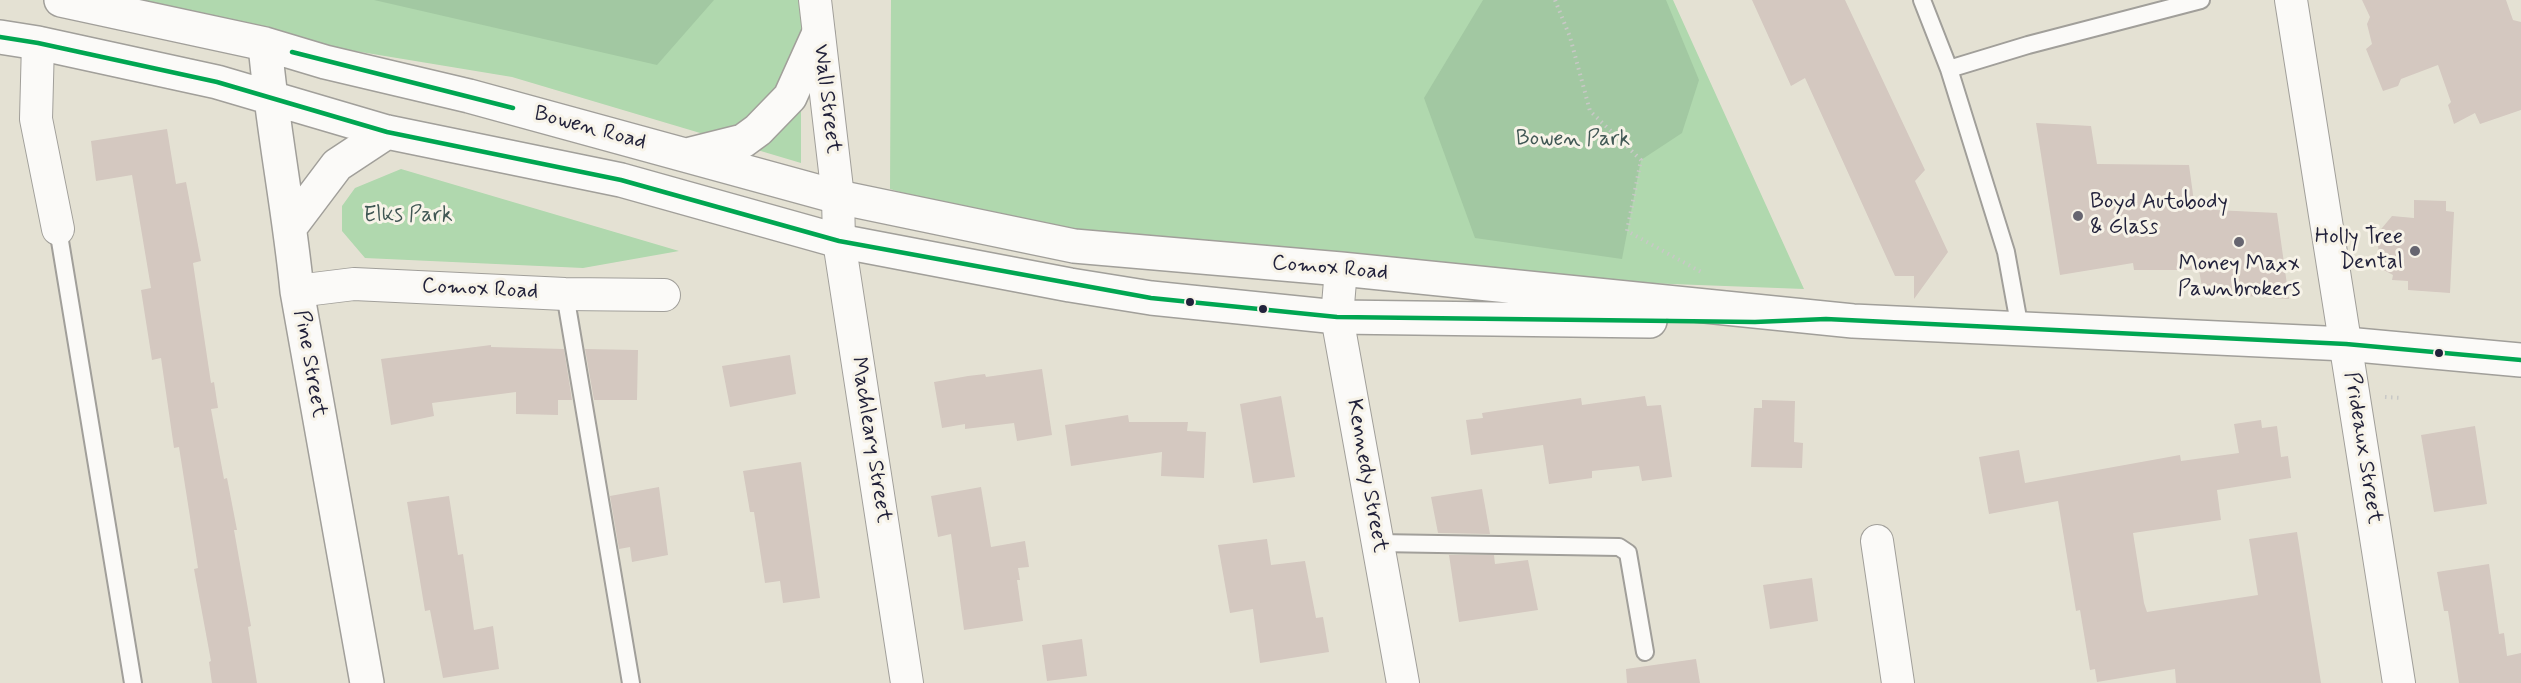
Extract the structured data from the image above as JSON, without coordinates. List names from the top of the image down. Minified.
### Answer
{"streets":{"main road":["Bowen Road","Comox Road","Pine Street"],"street":["Wall Street","Machleary Street","Prideaux Street","Kennedy Street"]},"crossings":[["Wall Street","Bowen Road"],["Wall Street","Comox Road"],["Wall Street","Machleary Street"],["Bowen Road","Comox Road"],["Bowen Road","Pine Street"],["Bowen Road","Machleary Street"],["Comox Road","Pine Street"],["Comox Road","Machleary Street"],["Comox Road","Prideaux Street"],["Comox Road","Kennedy Street"]],"parks":["Bowen Park","Elks Park"],"places":["Boyd Autobody & Glass","Money Maxx Pawnbrokers","Holly Tree Dental"]}
